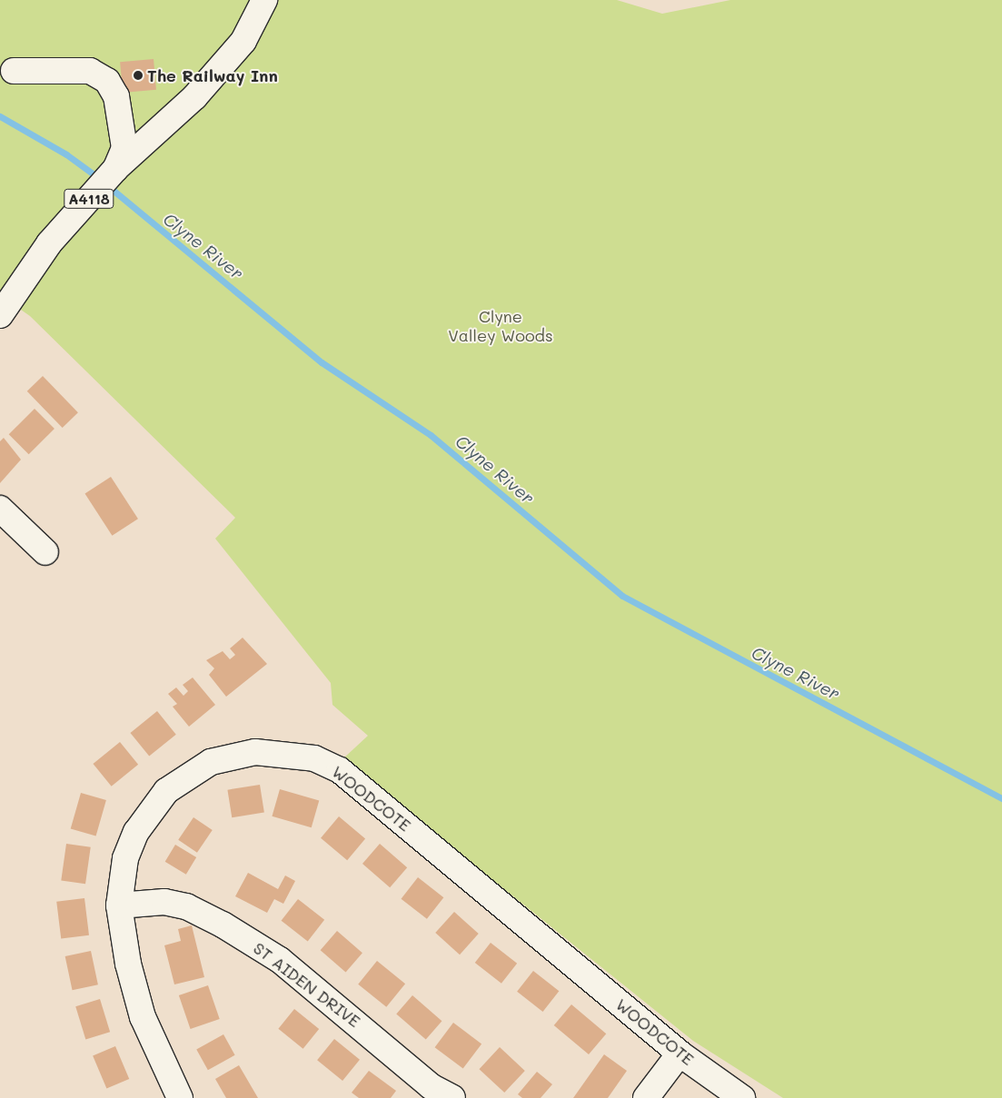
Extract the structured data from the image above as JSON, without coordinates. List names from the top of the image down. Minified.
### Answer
{"streets":{"street":["A4118","WOODCOTE","ST AIDEN DRIVE"]},"crossings":[["WOODCOTE","ST AIDEN DRIVE"]],"water":["Clyne River"],"parks":["Clyne Valley Woods"],"places":["The Railway Inn"]}
